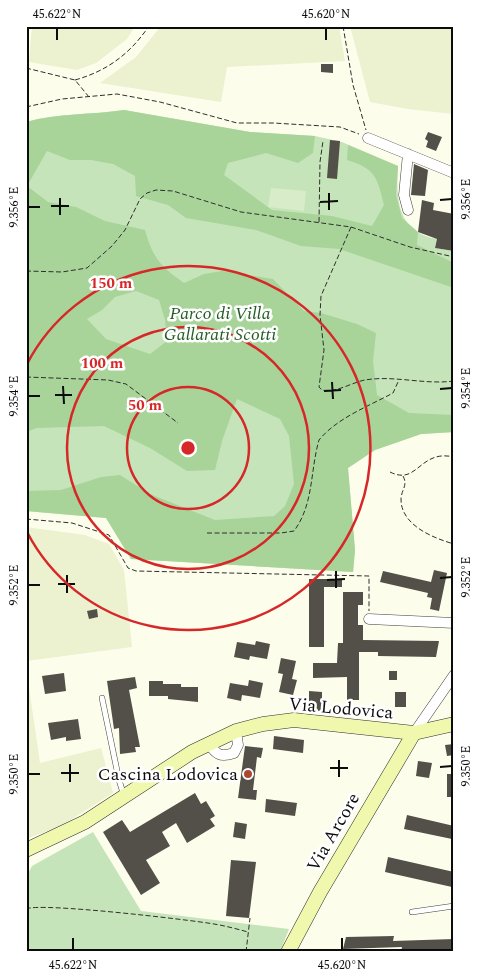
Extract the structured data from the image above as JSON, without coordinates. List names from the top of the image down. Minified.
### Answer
{"streets":{"street":["Via Lodovica","Via Arcore"]},"crossings":[["Via Lodovica","Via Arcore"]],"parks":["Parco di Villa Gallarati Scotti"],"places":["Cascina Lodovica"],"coordinates":["45.622°N","45.620°N","9.356°E","9.354°E","9.352°E","9.350°E"],"rings":["150 m","100 m","50 m"]}
